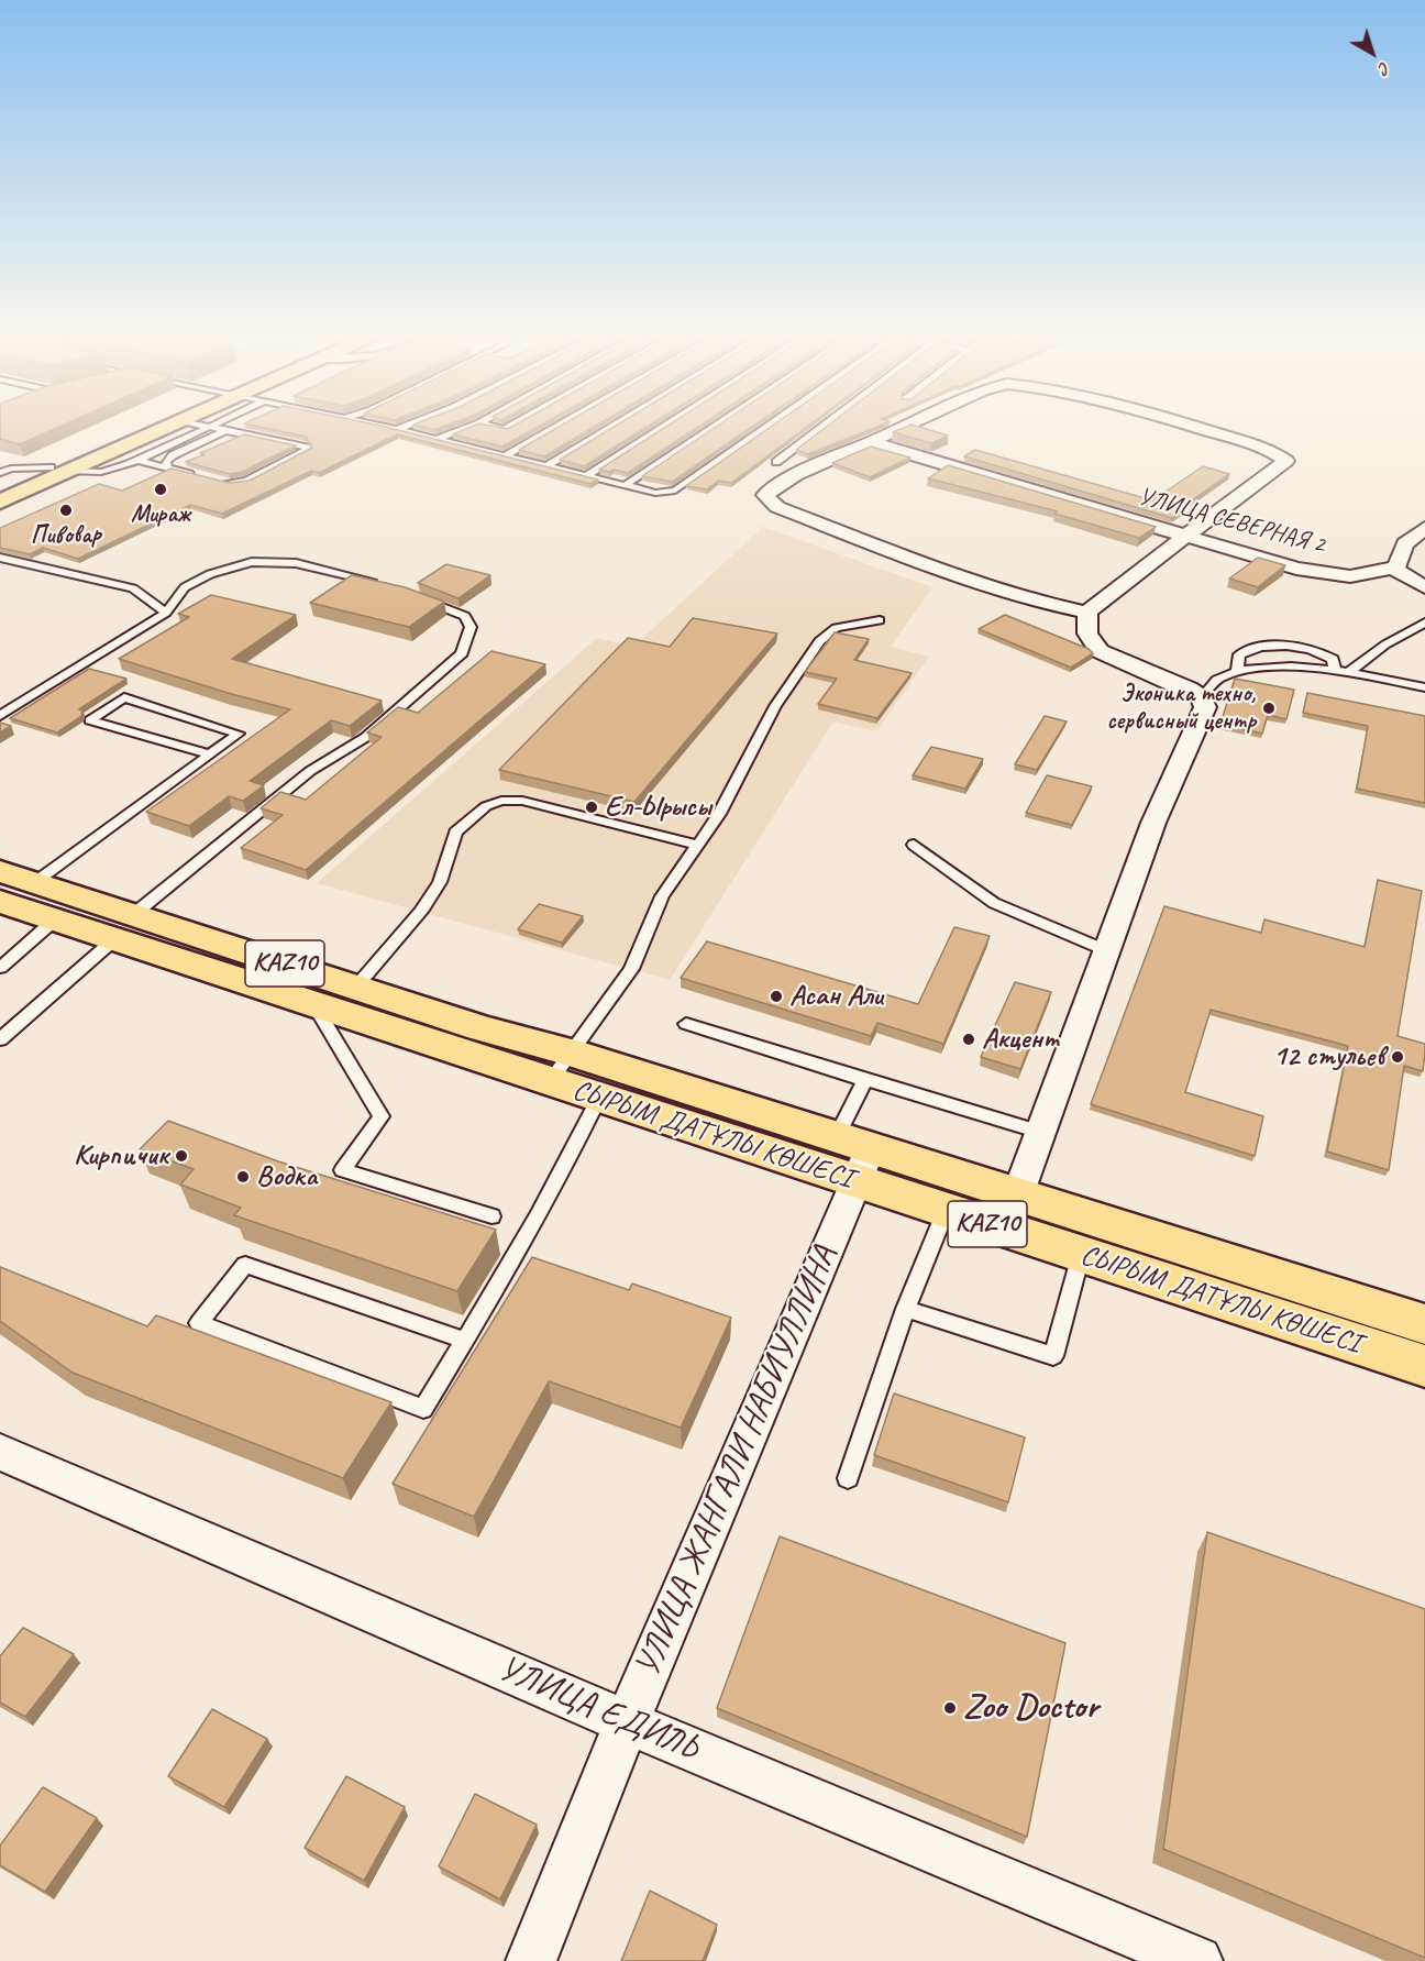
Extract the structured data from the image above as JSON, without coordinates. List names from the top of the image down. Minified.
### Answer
{"streets":{"highway":["KAZ10","СЫРЫМ ДАТҰЛЫ КӨШЕСІ"],"street":["УЛИЦА СЕВЕРНАЯ 2","УЛИЦА ЖАНГАЛИ НАБИУЛЛИНА","УЛИЦА ЕДИЛЬ"]},"crossings":[["СЫРЫМ ДАТҰЛЫ КӨШЕСІ","УЛИЦА ЖАНГАЛИ НАБИУЛЛИНА"],["УЛИЦА ЖАНГАЛИ НАБИУЛЛИНА","УЛИЦА ЕДИЛЬ"]],"places":["Мираж","Пивовар","Эконика техно, сервисный центр","Ел-Ырысы","Асан Али","Акцент","12 стульев","Кирпичик","Водка","Zoo Doctor"],"north":"bottom right"}
